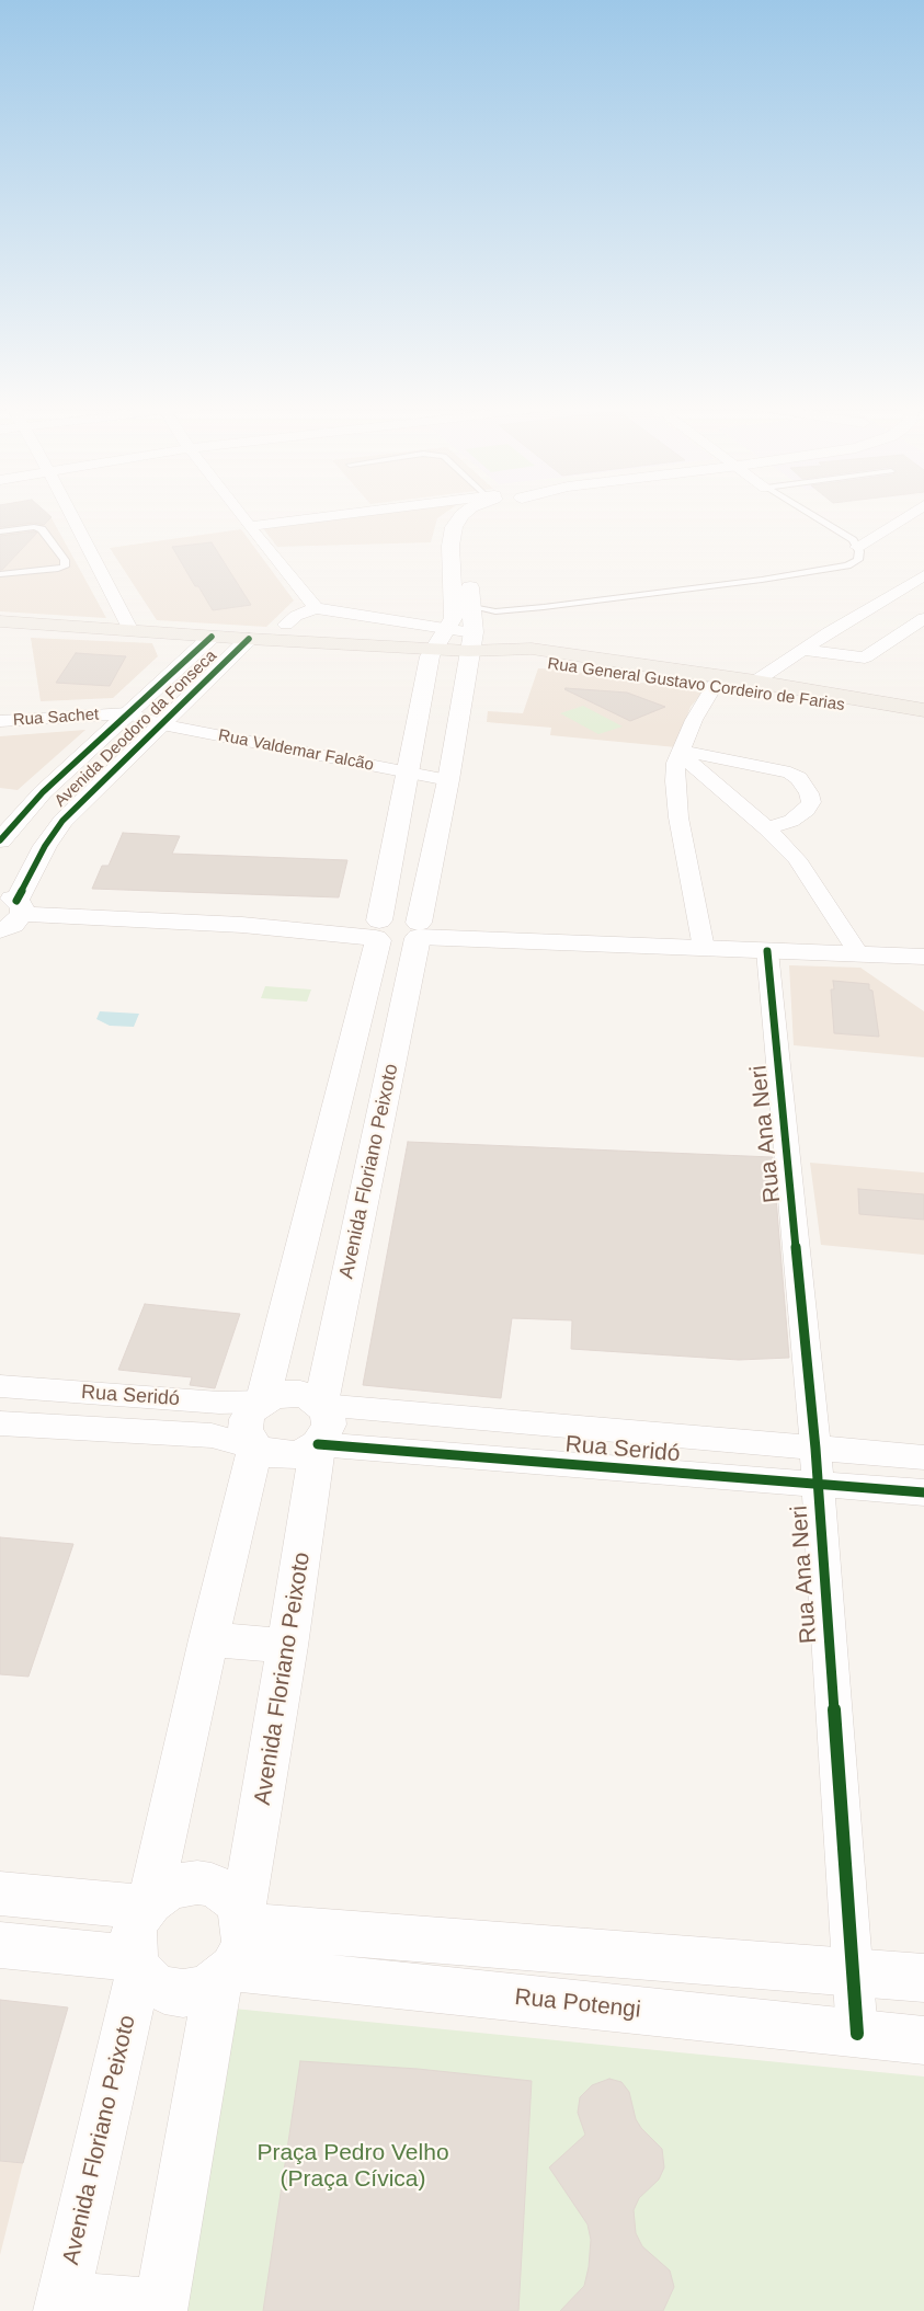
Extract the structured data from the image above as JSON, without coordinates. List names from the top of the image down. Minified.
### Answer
{"streets":{"main road":["Rua General Gustavo Cordeiro de Farias","Avenida Deodoro da Fonseca","Avenida Floriano Peixoto","Rua Potengi"],"street":["Rua Sachet","Rua Valdemar Falcão","Rua Ana Neri","Rua Seridó"]},"crossings":[["Rua General Gustavo Cordeiro de Farias","Avenida Deodoro da Fonseca"],["Rua General Gustavo Cordeiro de Farias","Avenida Floriano Peixoto"],["Rua Sachet","Avenida Deodoro da Fonseca"],["Rua Sachet","Rua Valdemar Falcão"],["Avenida Deodoro da Fonseca","Rua Valdemar Falcão"],["Rua Valdemar Falcão","Avenida Floriano Peixoto"],["Rua Ana Neri","Rua Seridó"],["Rua Ana Neri","Rua Potengi"],["Avenida Floriano Peixoto","Rua Seridó"],["Avenida Floriano Peixoto","Rua Potengi"]],"parks":["Praça Pedro Velho (Praça Cívica)"]}
